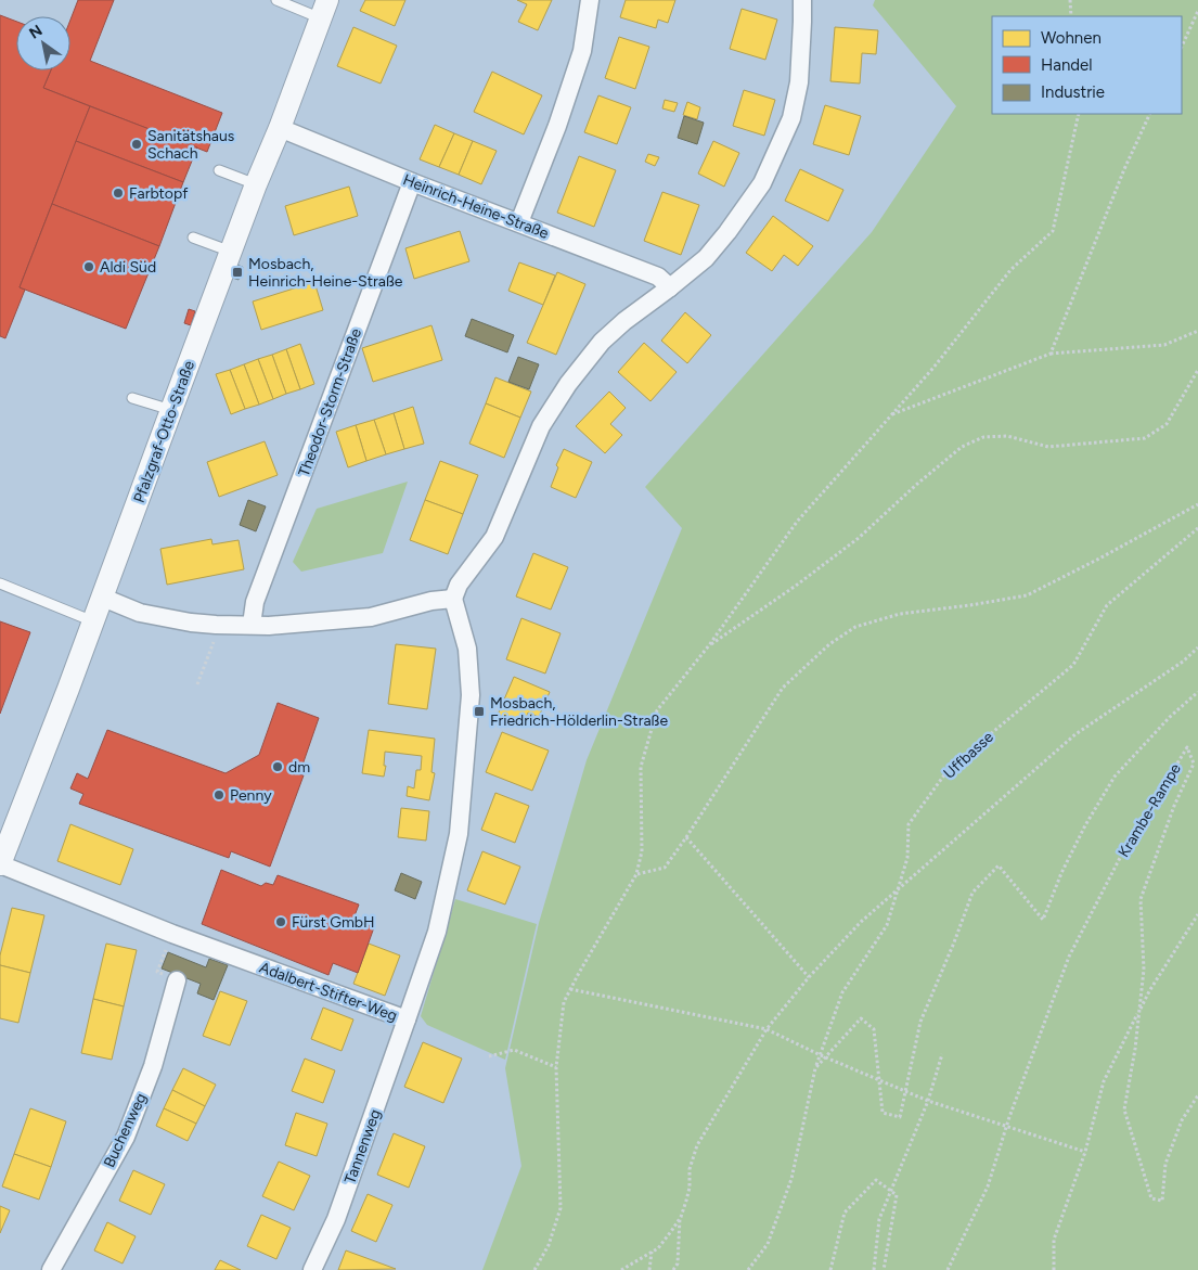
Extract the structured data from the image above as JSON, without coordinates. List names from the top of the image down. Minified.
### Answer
{"streets":{"street":["Heinrich-Heine-Straße","Theodor-Storm-Straße","Pfalzgraf-Otto-Straße","Adalbert-Stifter-Weg","Buchenweg","Tannenweg"],"path":["Uffbasse","Krambe-Rampe"]},"crossings":[["Heinrich-Heine-Straße","Theodor-Storm-Straße"],["Heinrich-Heine-Straße","Pfalzgraf-Otto-Straße"],["Pfalzgraf-Otto-Straße","Adalbert-Stifter-Weg"],["Adalbert-Stifter-Weg","Tannenweg"]],"places":{"other":["Sanitätshaus Schach","Farbtopf","Aldi Süd","dm","Penny","Fürst GmbH"],"transit":["Mosbach, Heinrich-Heine-Straße","Mosbach, Friedrich-Hölderlin-Straße"]},"legend":["Wohnen","Handel","Industrie"],"north":"top left"}
